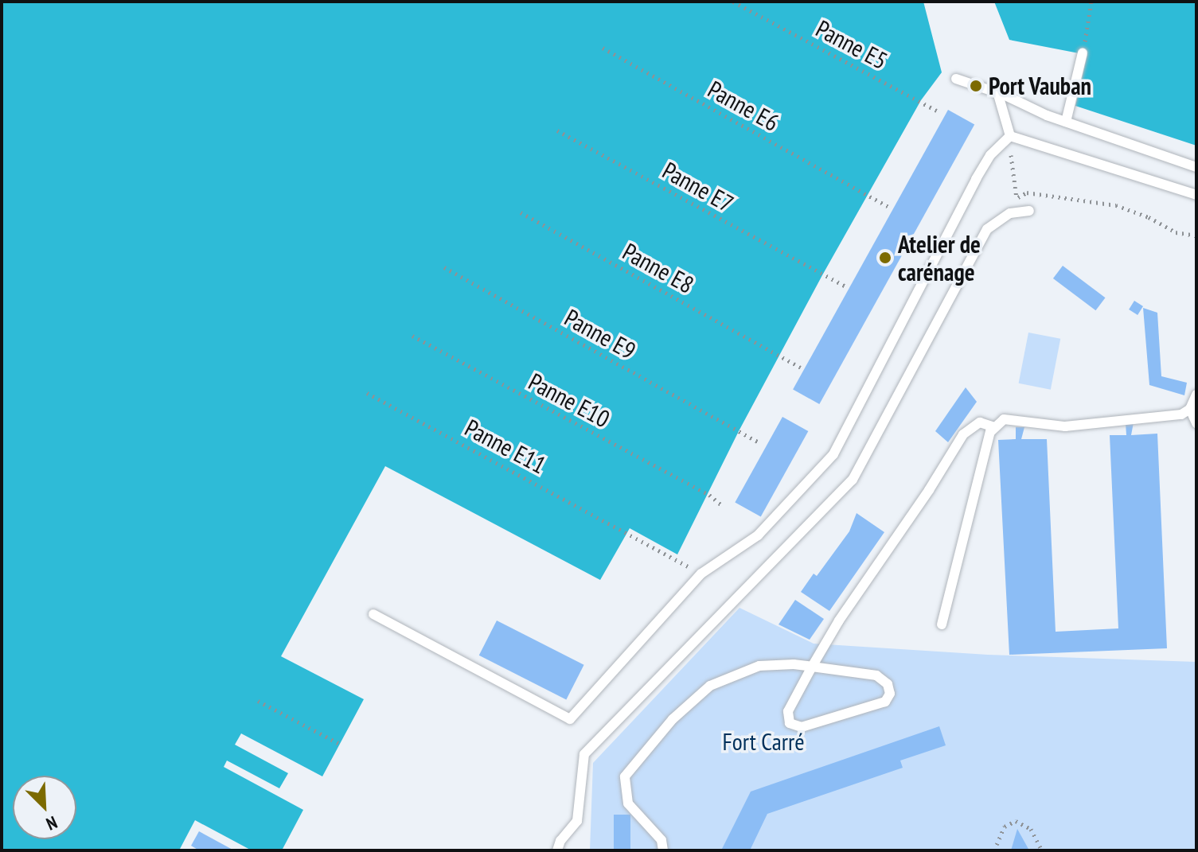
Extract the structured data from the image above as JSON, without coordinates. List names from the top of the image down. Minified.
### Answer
{"streets":{"path":["Panne E5","Panne E6","Panne E7","Panne E8","Panne E9","Panne E10","Panne E11"]},"parks":["Fort Carré"],"places":["Port Vauban","Atelier de carénage"],"north":"bottom right"}
